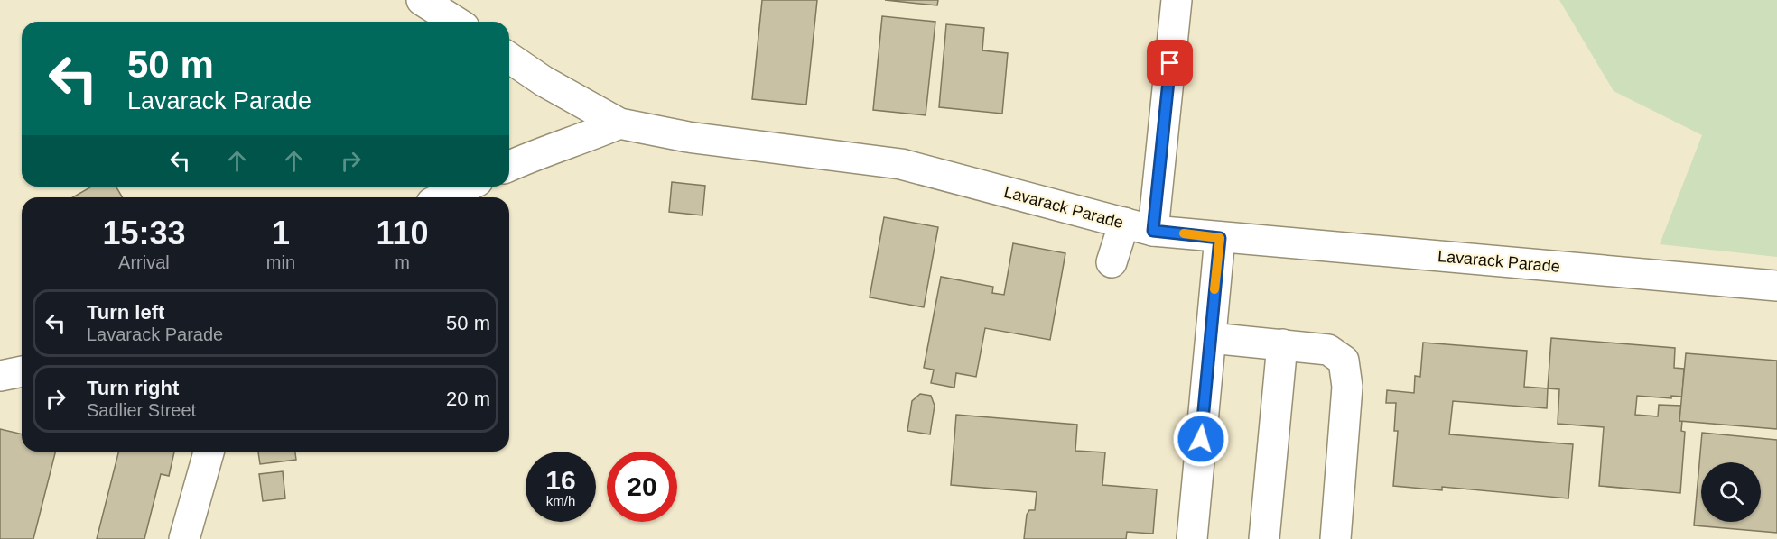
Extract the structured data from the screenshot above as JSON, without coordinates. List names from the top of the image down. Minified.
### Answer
{"streets":{"lane":["Lavarack Parade"]},"page":{"turn":["50 m","Lavarack Parade"],"eta":["15:33","Arrival","1","min","110","m"],"list":[{"name":"Turn left","note":"Lavarack Parade","value":"50 m"},{"name":"Turn right","note":"Sadlier Street","value":"20 m"}],"speed":"16 km/h","limit":"20"}}
